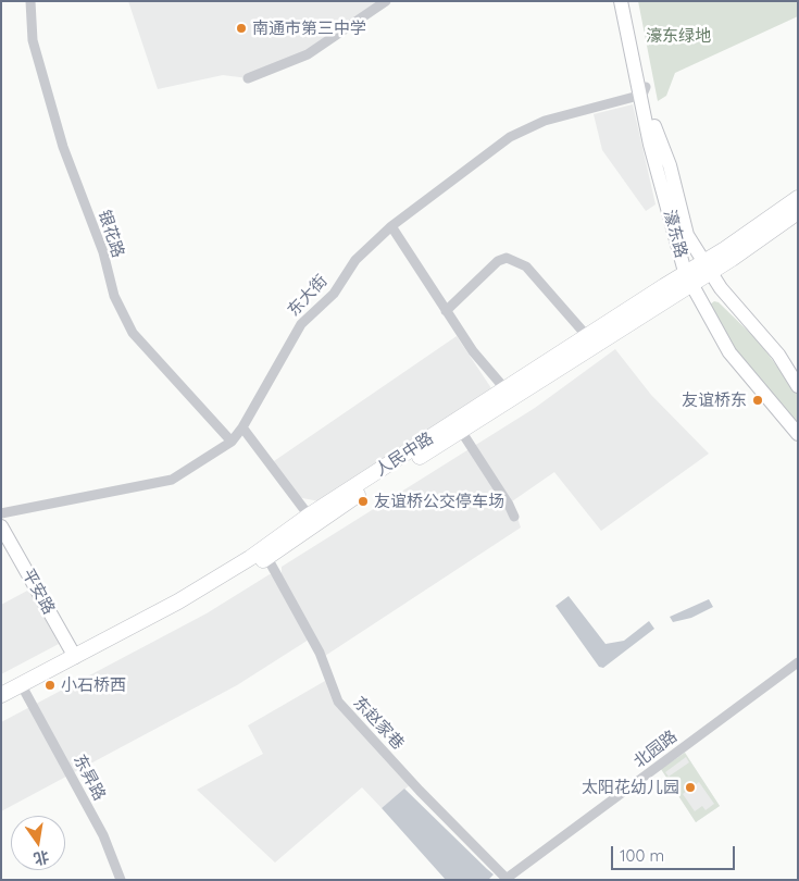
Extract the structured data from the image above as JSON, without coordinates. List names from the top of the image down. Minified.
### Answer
{"streets":{"main road":["濠东路","人民中路","平安路"],"street":["银花路","东大街","东赵家巷","北园路","东昇路"]},"crossings":[["银花路","东大街"],["濠东路","东大街"],["濠东路","人民中路"],["人民中路","平安路"],["人民中路","东赵家巷"],["人民中路","东昇路"],["东赵家巷","北园路"]],"parks":["濠东绿地"],"places":["南通市第三中学","友谊桥东","友谊桥公交停车场","小石桥西","太阳花幼儿园"],"scale_bar":"100 m","north":"bottom"}
